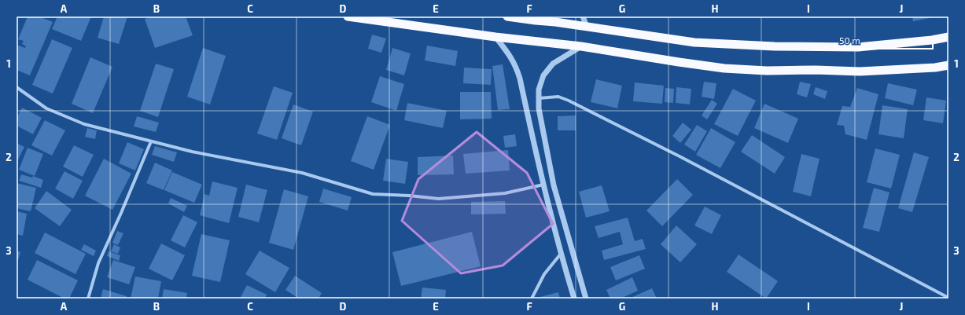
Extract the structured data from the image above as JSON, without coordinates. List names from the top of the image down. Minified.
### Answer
{"scale_bar":"50 m","grid":{"columns":["A","B","C","D","E","F","G","H","I","J"],"rows":["1","2","3"]}}
